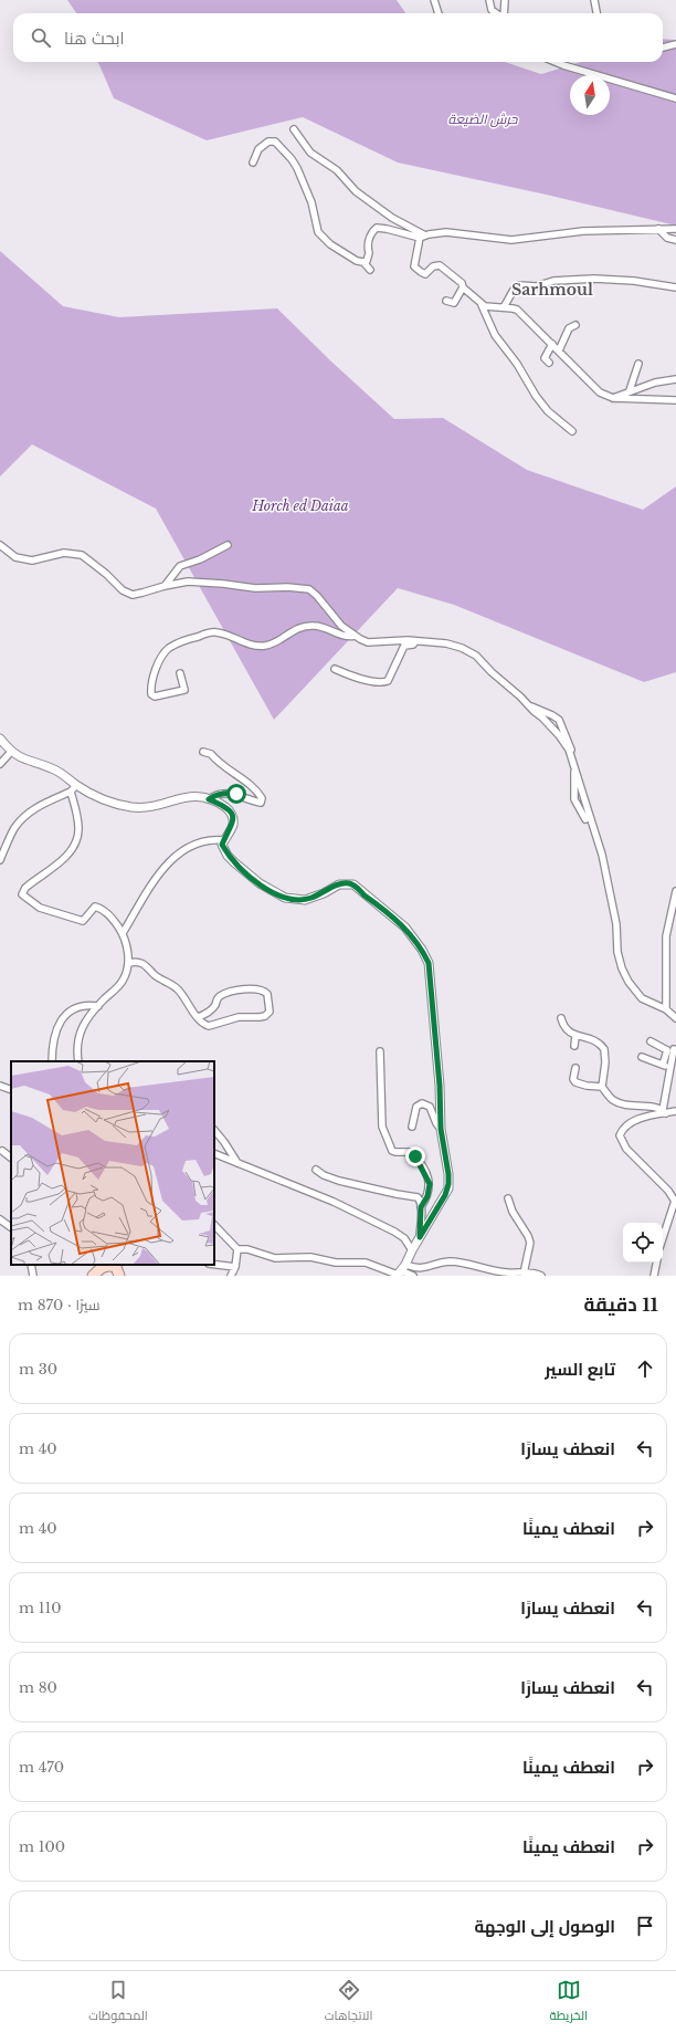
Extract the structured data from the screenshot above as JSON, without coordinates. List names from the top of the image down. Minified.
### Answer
{"districts":["Sarhmoul"],"parks":["حرش الضيعة","Horch ed Daiaa"],"north":"top","page":{"search":"ابحث هنا","heading":["11 دقيقة","سيرًا · 870 m"],"list":[["تابع السير","30 m"],["انعطف يسارًا","40 m"],["انعطف يمينًا","40 m"],["انعطف يسارًا","110 m"],["انعطف يسارًا","80 m"],["انعطف يمينًا","470 m"],["انعطف يمينًا","100 m"],"الوصول إلى الوجهة"],"nav":["الخريطة","الاتجاهات","المحفوظات"]}}
